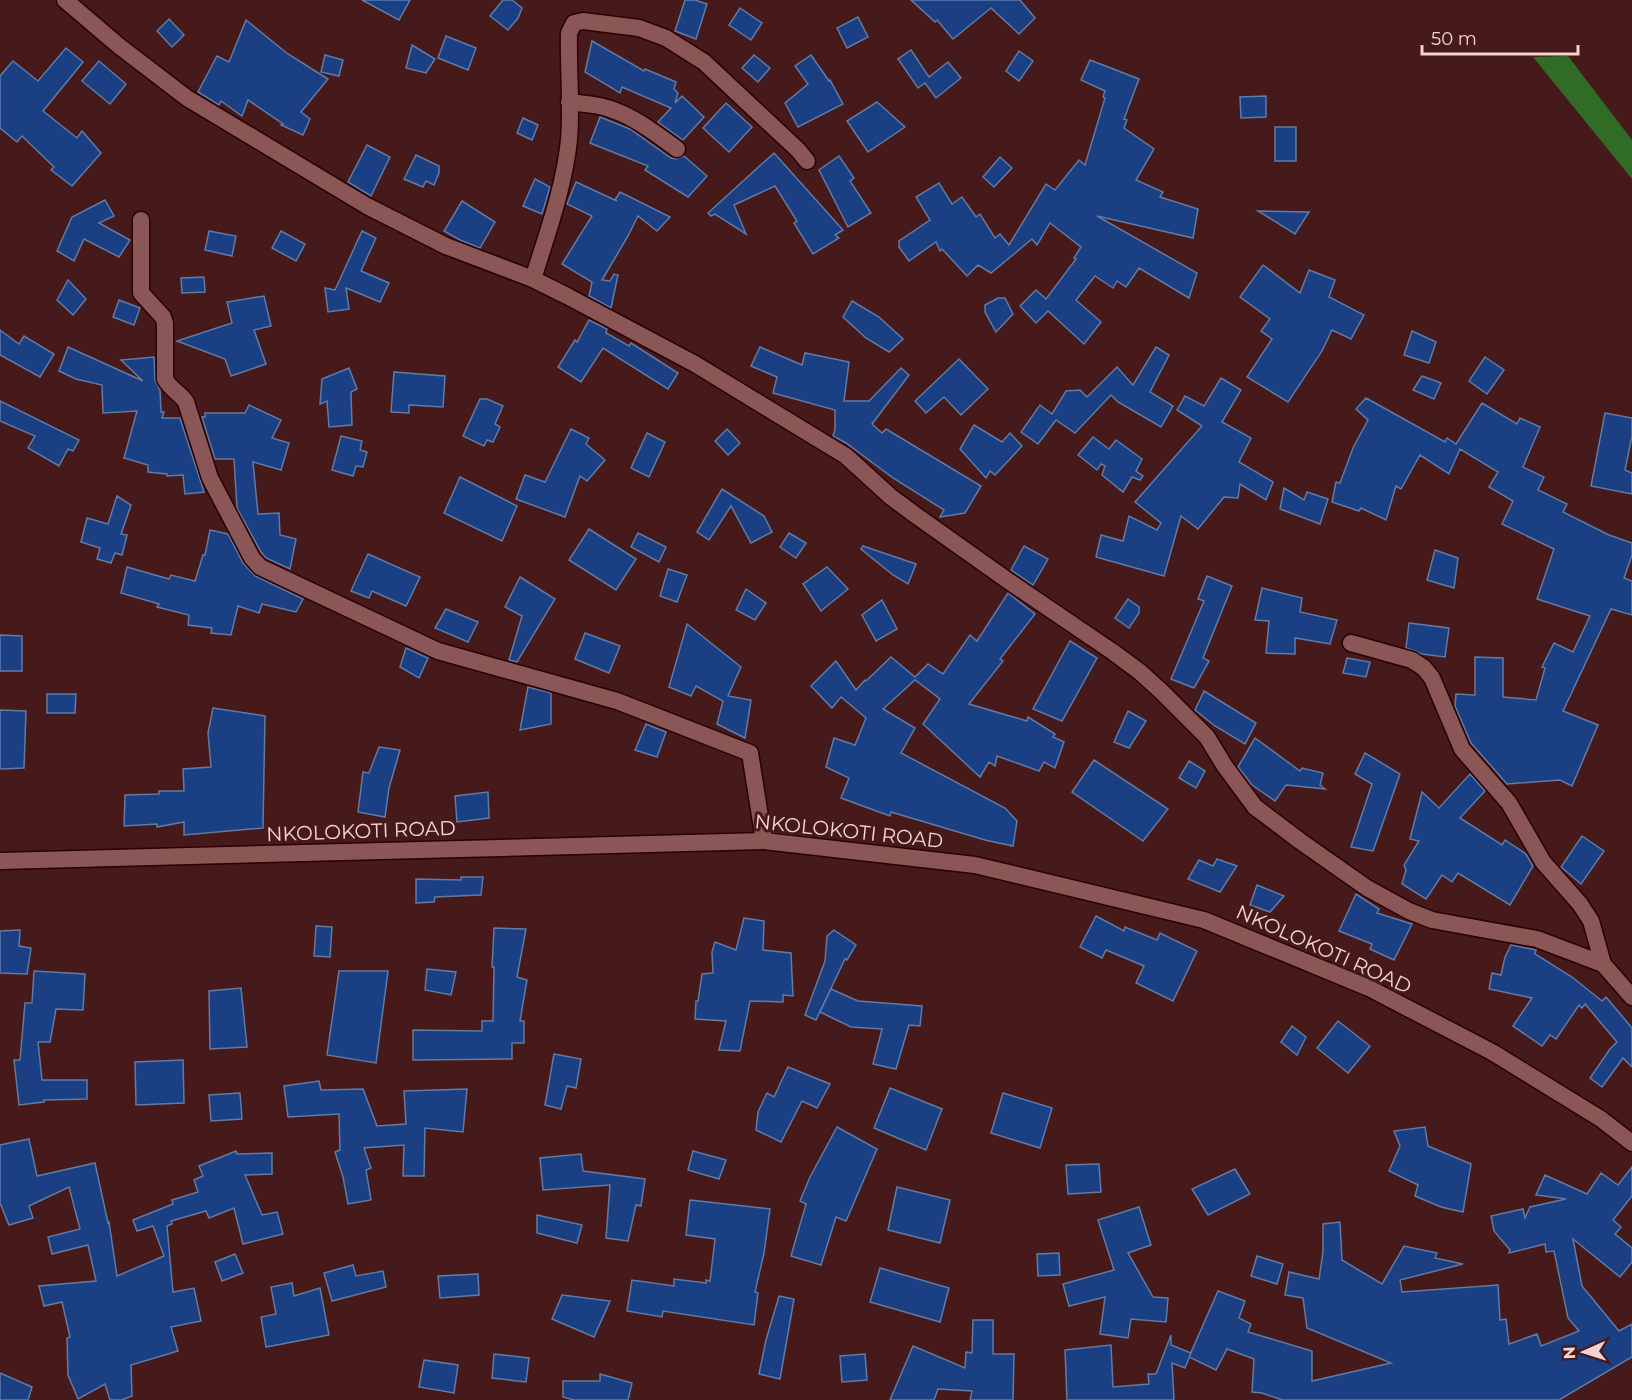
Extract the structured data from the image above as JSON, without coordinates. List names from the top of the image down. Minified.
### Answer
{"streets":{"street":["NKOLOKOTI ROAD"]},"scale_bar":"50 m","north":"left"}
